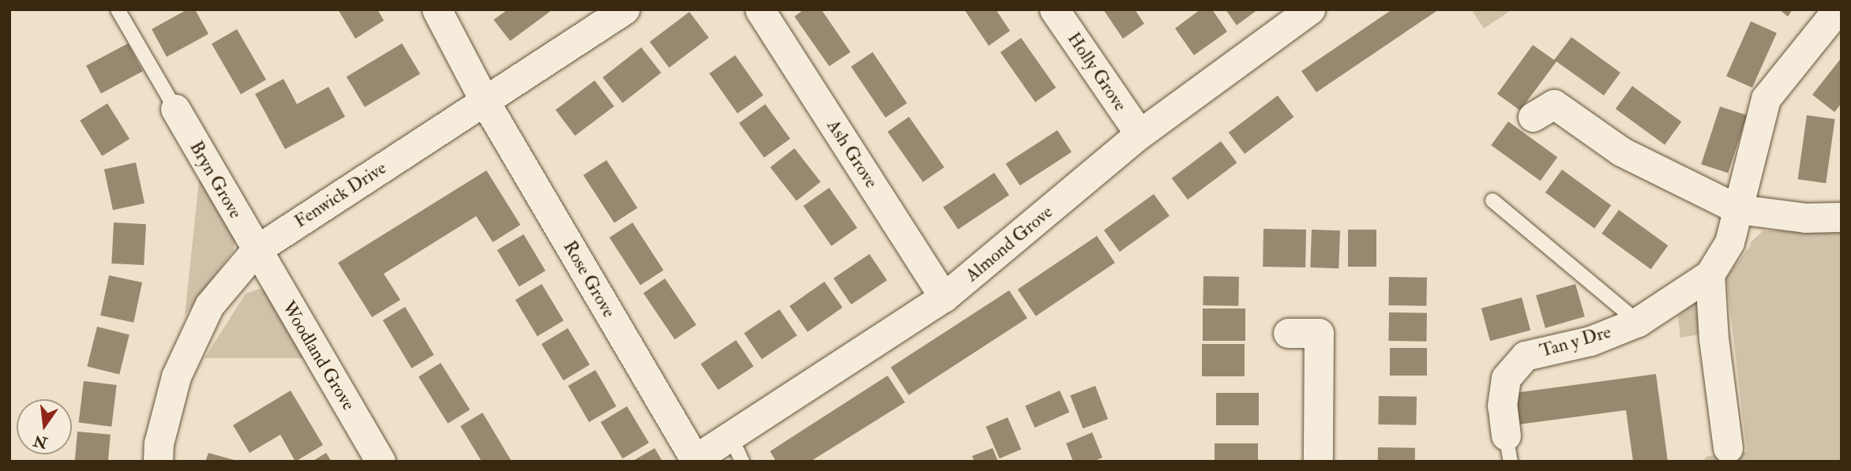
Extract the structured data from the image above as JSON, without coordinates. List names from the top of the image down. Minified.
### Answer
{"streets":{"street":["Holly Grove","Ash Grove","Bryn Grove","Fenwick Drive","Almond Grove","Rose Grove","Tan y Dre","Woodland Grove"]},"crossings":[["Holly Grove","Almond Grove"],["Ash Grove","Almond Grove"],["Bryn Grove","Fenwick Drive"],["Bryn Grove","Woodland Grove"],["Fenwick Drive","Rose Grove"],["Fenwick Drive","Woodland Grove"],["Almond Grove","Rose Grove"]],"north":"bottom"}
